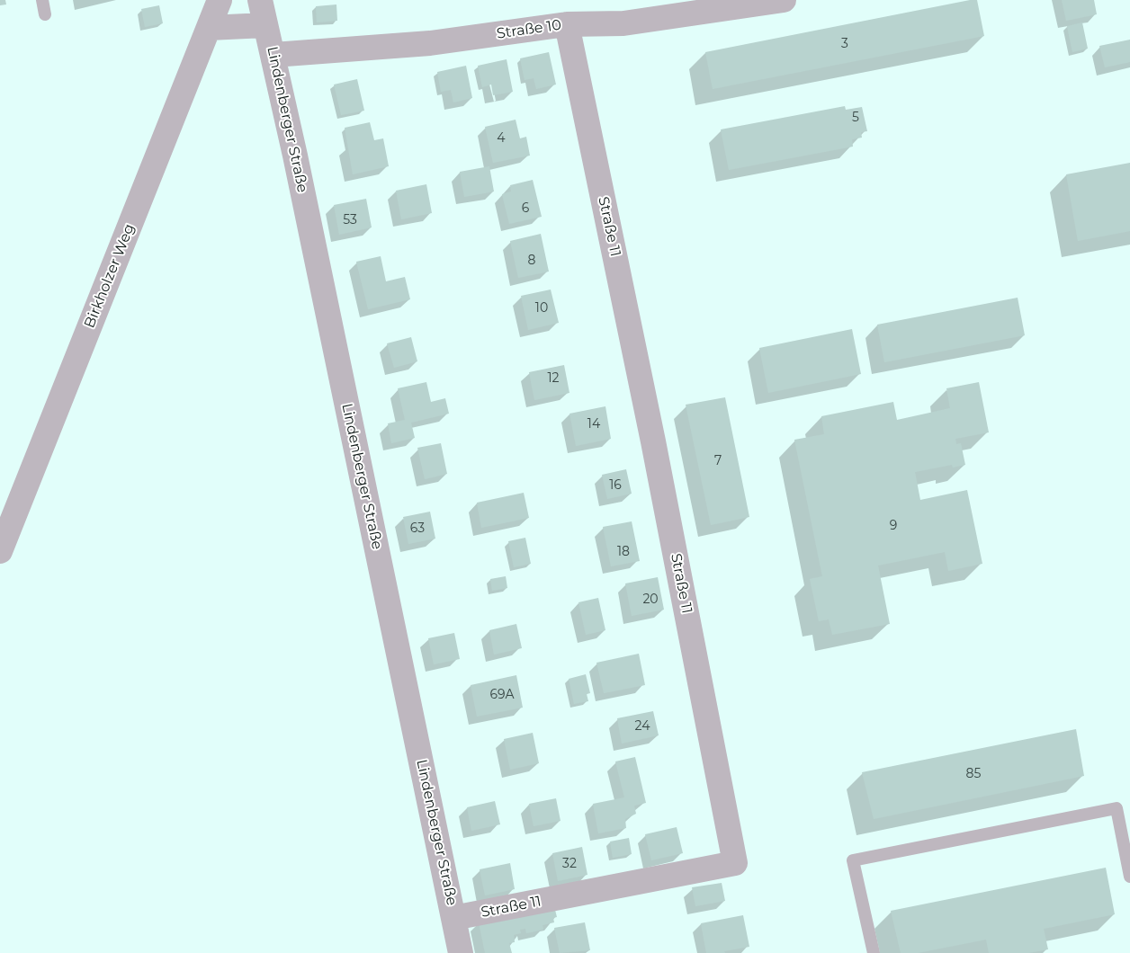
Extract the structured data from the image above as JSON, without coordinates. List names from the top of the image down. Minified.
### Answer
{"streets":{"street":["Straße 10","Lindenberger Straße","Straße 11","Birkholzer Weg"]},"crossings":[["Straße 10","Lindenberger Straße"],["Straße 10","Straße 11"],["Lindenberger Straße","Straße 11"]],"house_numbers":["3","5","4","6","53","8","10","12","14","7","16","9","63","18","20","69A","24","85","32"]}
